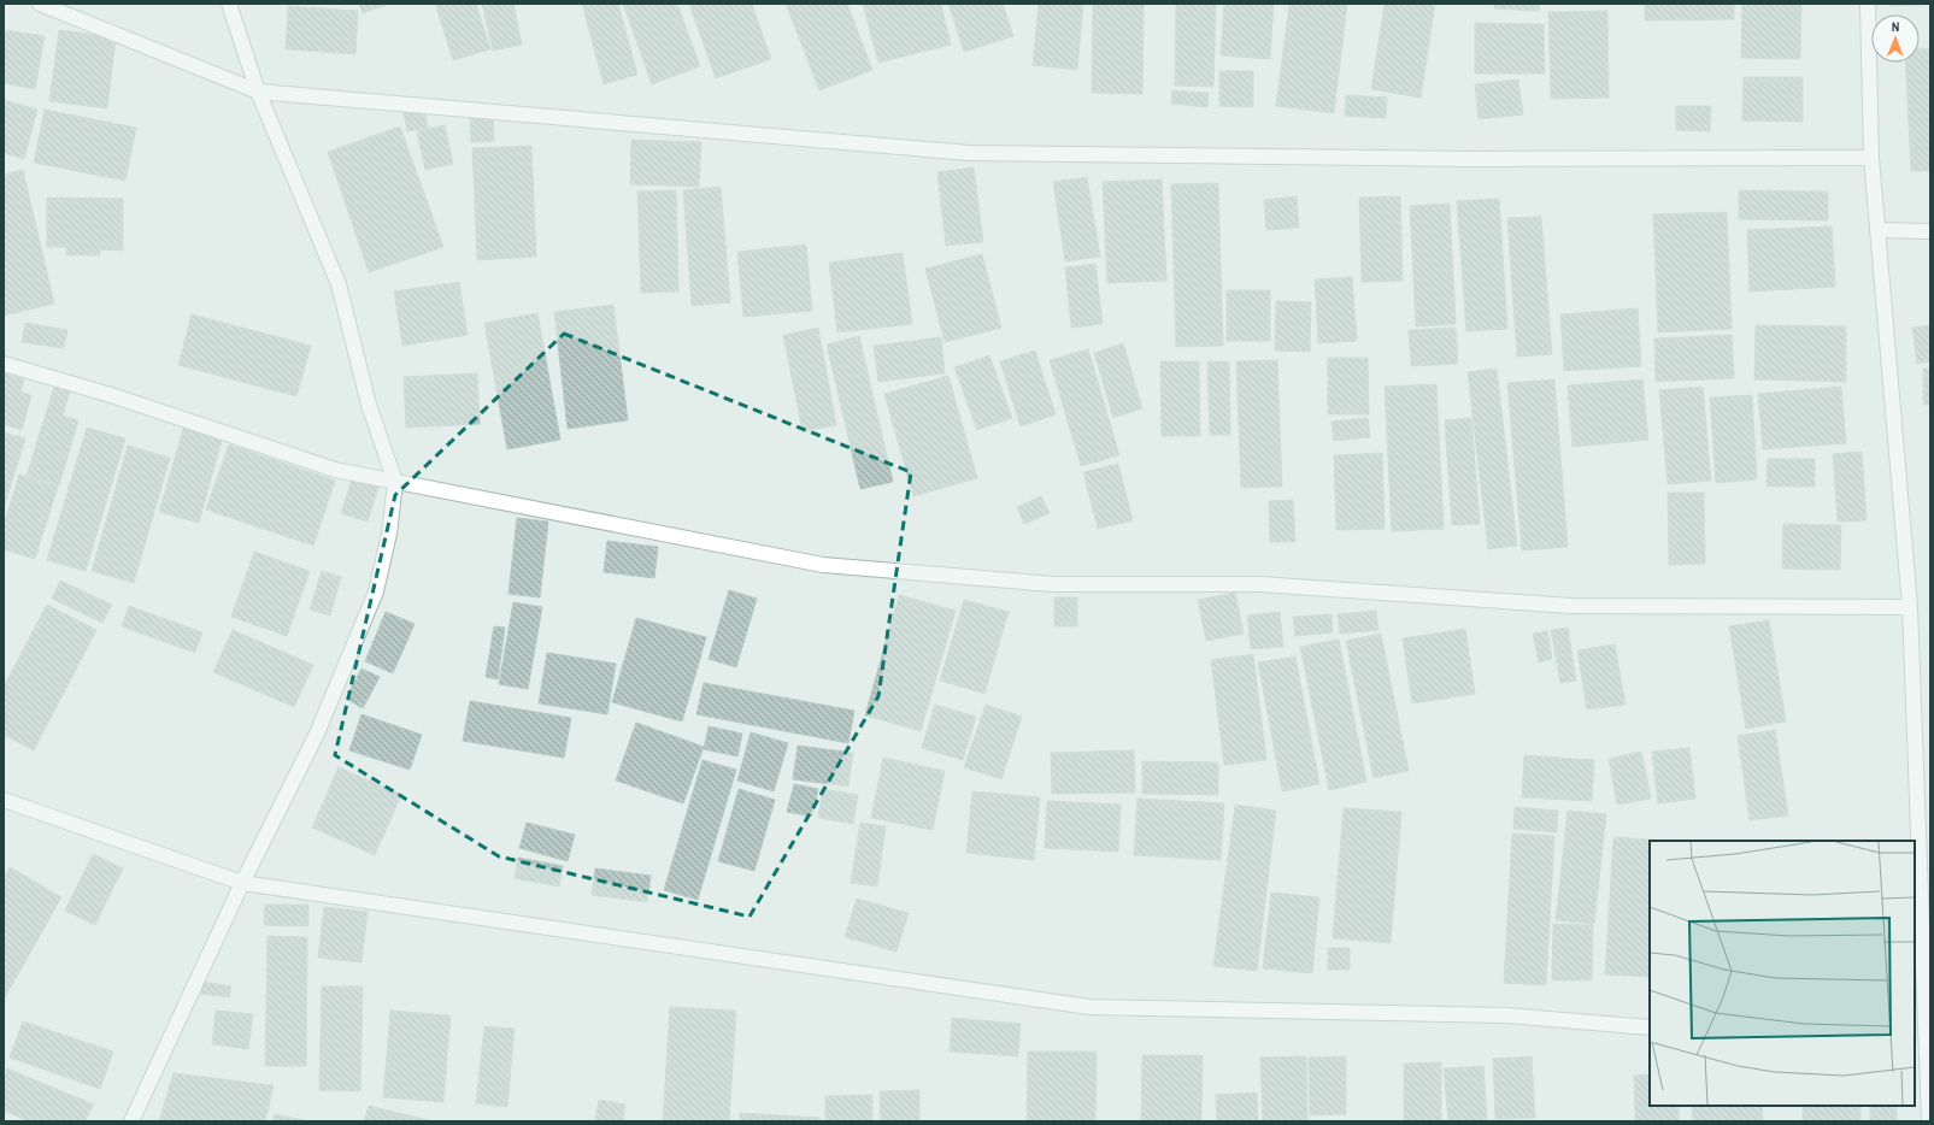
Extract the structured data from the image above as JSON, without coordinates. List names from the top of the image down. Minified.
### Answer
{"north":"top"}
